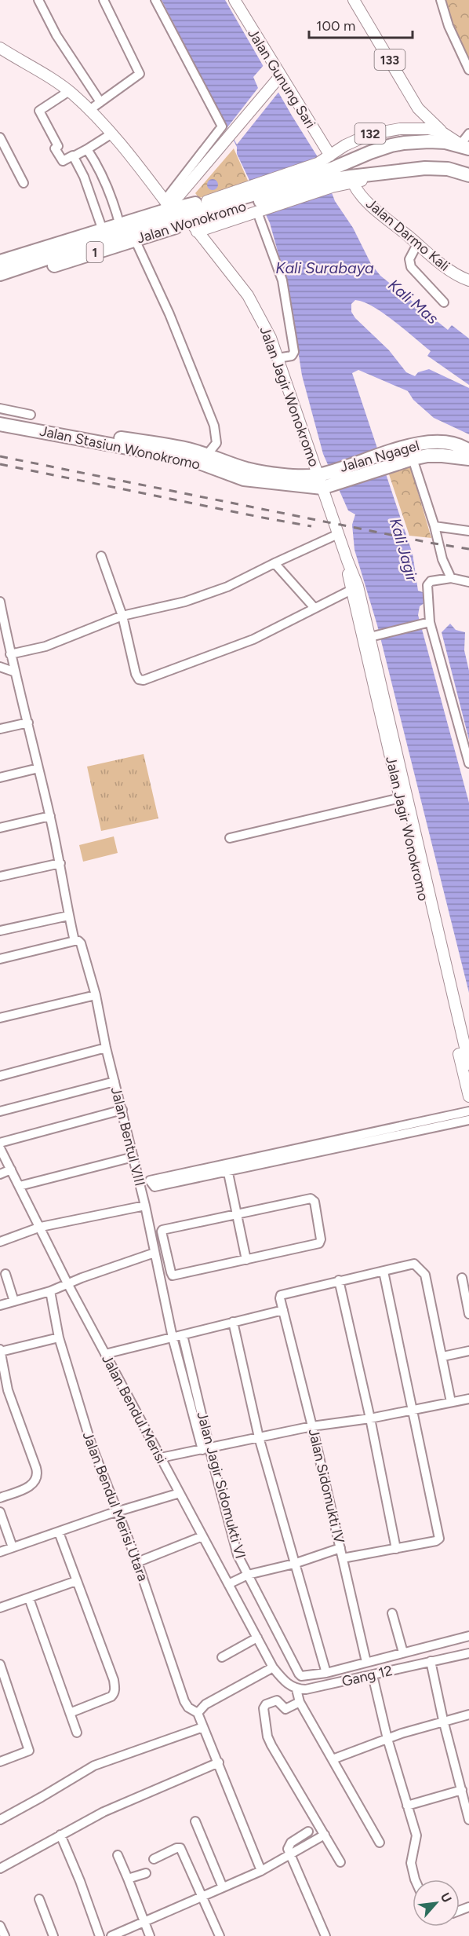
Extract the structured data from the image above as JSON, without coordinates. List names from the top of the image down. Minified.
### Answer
{"streets":{"highway":["Jalan Wonokromo","1","Jalan Stasiun Wonokromo","Jalan Ngagel"],"main road":["133","Jalan Gunung Sari","132","Jalan Darmo Kali","Jalan Jagir Wonokromo"],"street":["Jalan Bentul VIII","Jalan Bendul Merisi","Jalan Jagir Sidomukti VI","Jalan Sidomukti IV","Jalan Bendul Merisi Utara","Gang 12"]},"crossings":[["133","132"],["133","1"],["Jalan Gunung Sari","132"],["Jalan Gunung Sari","Jalan Wonokromo"],["Jalan Gunung Sari","1"],["132","Jalan Wonokromo"],["132","1"],["Jalan Wonokromo","1"],["Jalan Wonokromo","Jalan Jagir Wonokromo"],["1","Jalan Jagir Wonokromo"],["Jalan Jagir Wonokromo","Jalan Stasiun Wonokromo"],["Jalan Jagir Wonokromo","Jalan Ngagel"],["Jalan Stasiun Wonokromo","Jalan Ngagel"],["Jalan Bentul VIII","Jalan Jagir Sidomukti VI"],["Jalan Jagir Sidomukti VI","Jalan Sidomukti IV"]],"water":["Kali Surabaya","Kali Mas","Kali Jagir"],"scale_bar":"100 m","north":"top right"}
